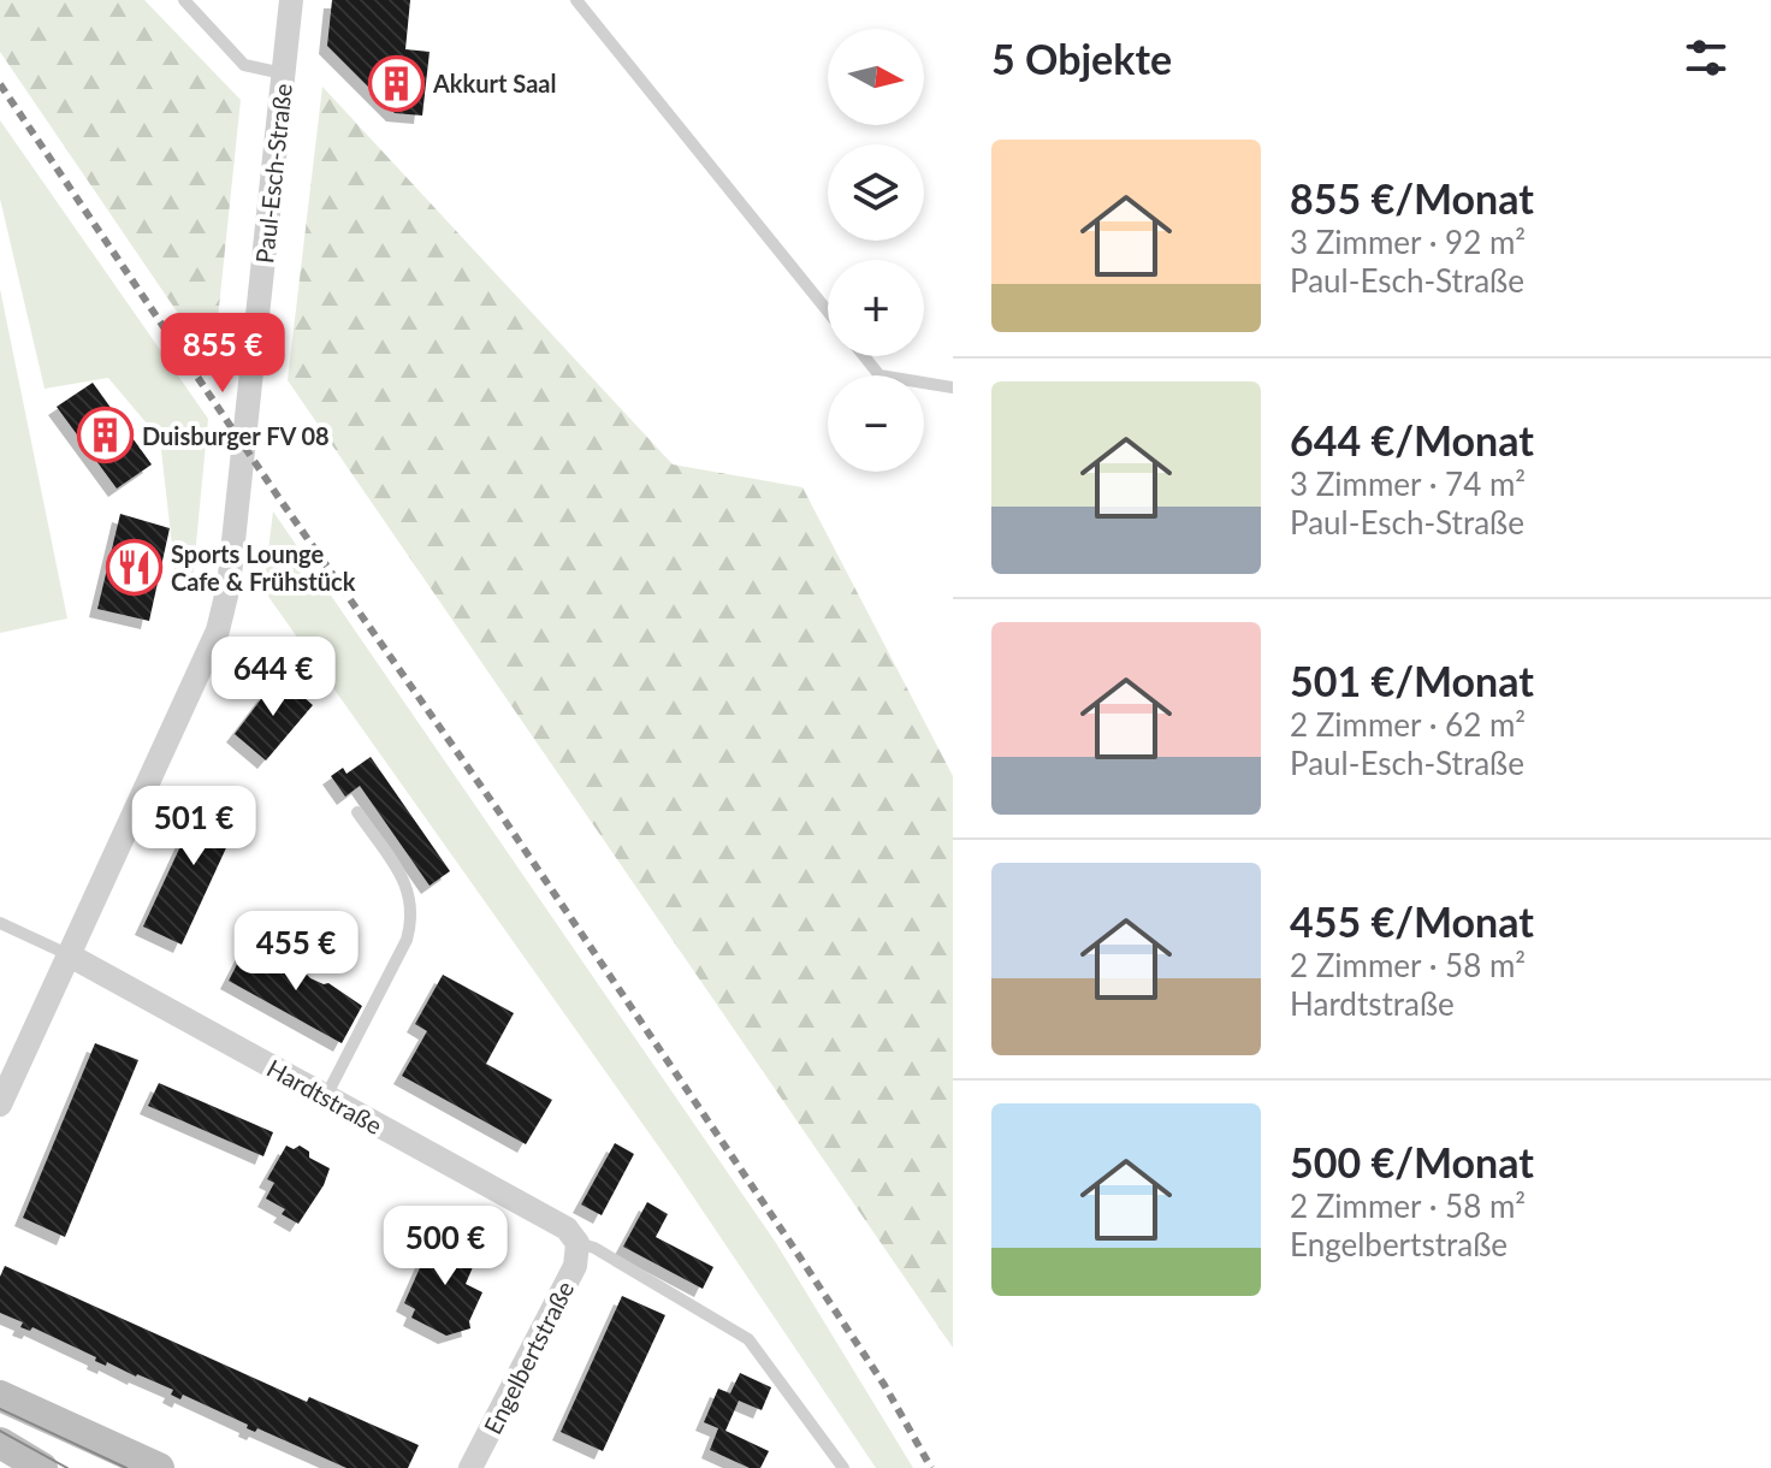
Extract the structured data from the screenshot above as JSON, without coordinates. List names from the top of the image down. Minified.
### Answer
{"streets":{"street":["Paul-Esch-Straße","Hardtstraße","Engelbertstraße"]},"crossings":[["Paul-Esch-Straße","Hardtstraße"],["Hardtstraße","Engelbertstraße"]],"places":{"building":["Akkurt Saal","Duisburger FV 08"],"restaurant":["Sports Lounge Cafe & Frühstück"]},"north":"right","page":{"heading":"5 Objekte","map_buttons":["+","−"],"list":[{"name":"855 €/Monat","note":"3 Zimmer · 92 m² · Paul-Esch-Straße"},{"name":"644 €/Monat","note":"3 Zimmer · 74 m² · Paul-Esch-Straße"},{"name":"501 €/Monat","note":"2 Zimmer · 62 m² · Paul-Esch-Straße"},{"name":"455 €/Monat","note":"2 Zimmer · 58 m² · Hardtstraße"},{"name":"500 €/Monat","note":"2 Zimmer · 58 m² · Engelbertstraße"}],"price":["855 €","644 €","501 €","455 €","500 €"]}}
